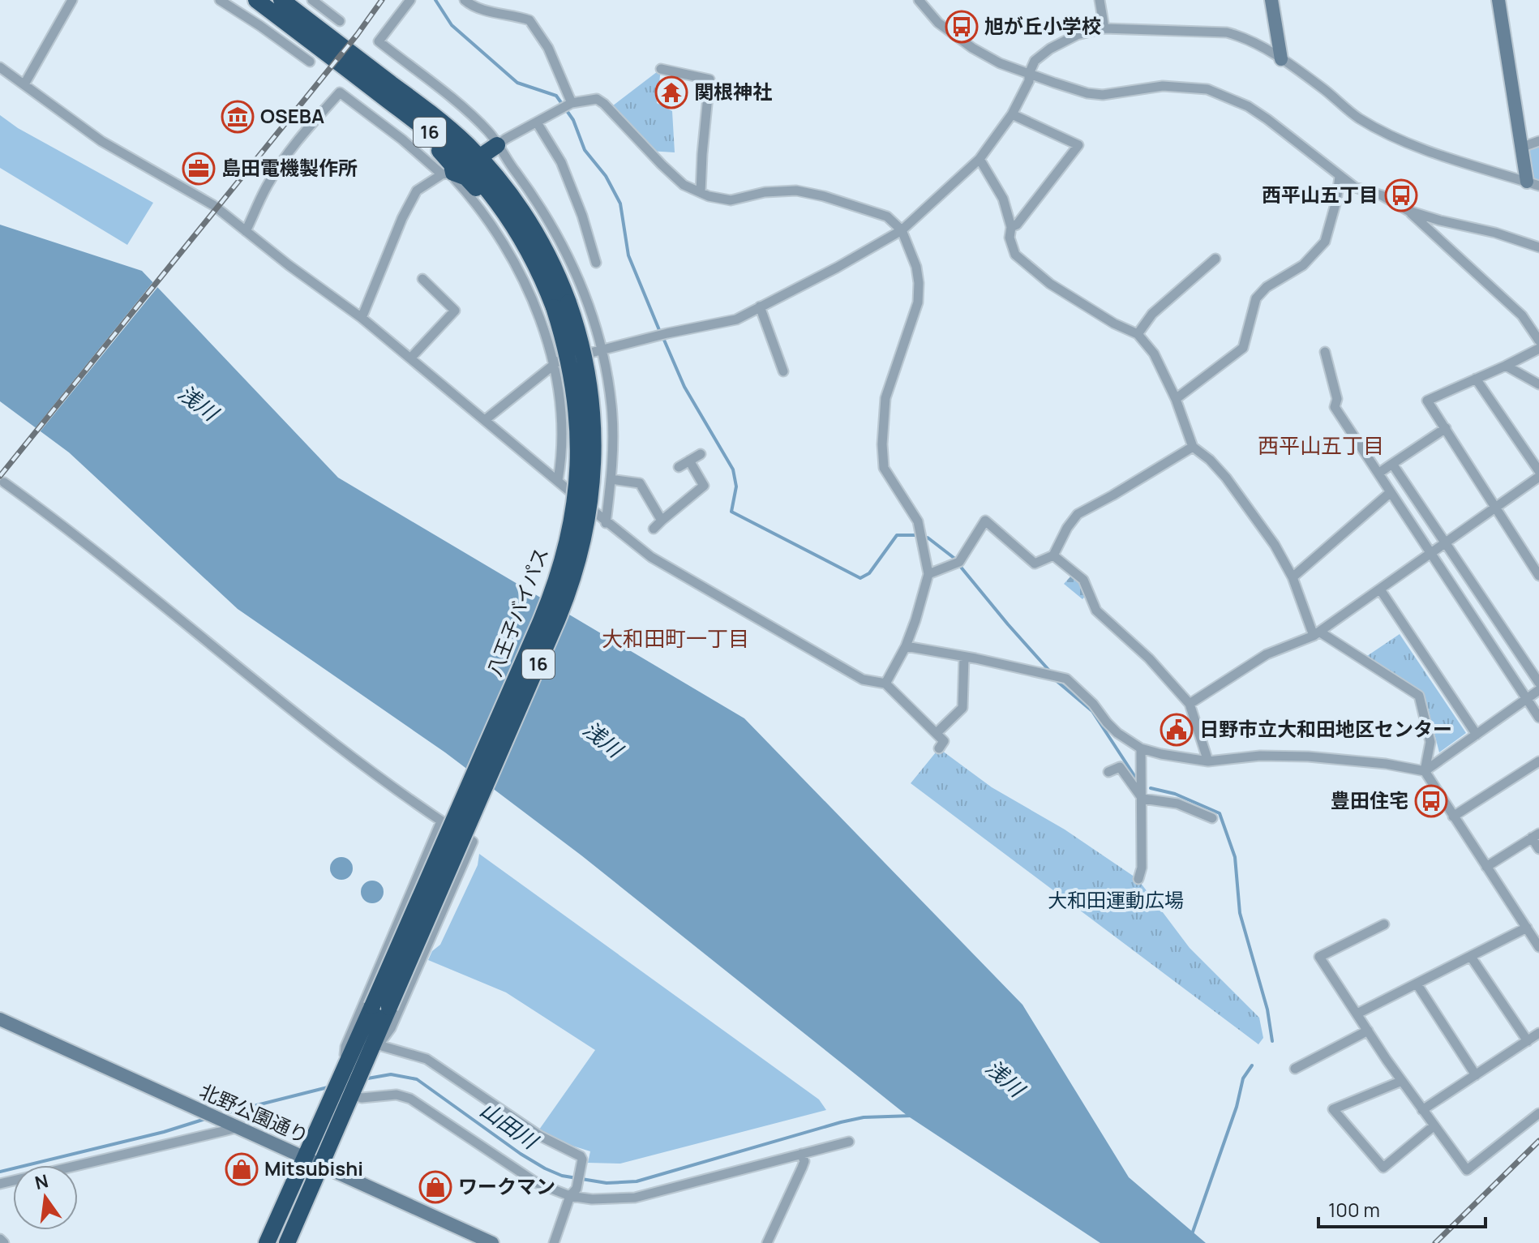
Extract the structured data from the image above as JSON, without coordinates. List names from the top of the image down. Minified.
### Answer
{"streets":{"highway":["16","八王子バイパス"],"street":["北野公園通り"]},"crossings":[["16","八王子バイパス"],["八王子バイパス","北野公園通り"]],"districts":["西平山五丁目","大和田町一丁目"],"water":["浅川","山田川"],"parks":["大和田運動広場"],"places":{"bus stop":["旭が丘小学校","西平山五丁目","豊田住宅"],"temple":["関根神社"],"museum":["OSEBA"],"office":["島田電機製作所"],"public building":["日野市立大和田地区センター"],"shop":["Mitsubishi","ワークマン"]},"scale_bar":"100 m","north":"top"}
